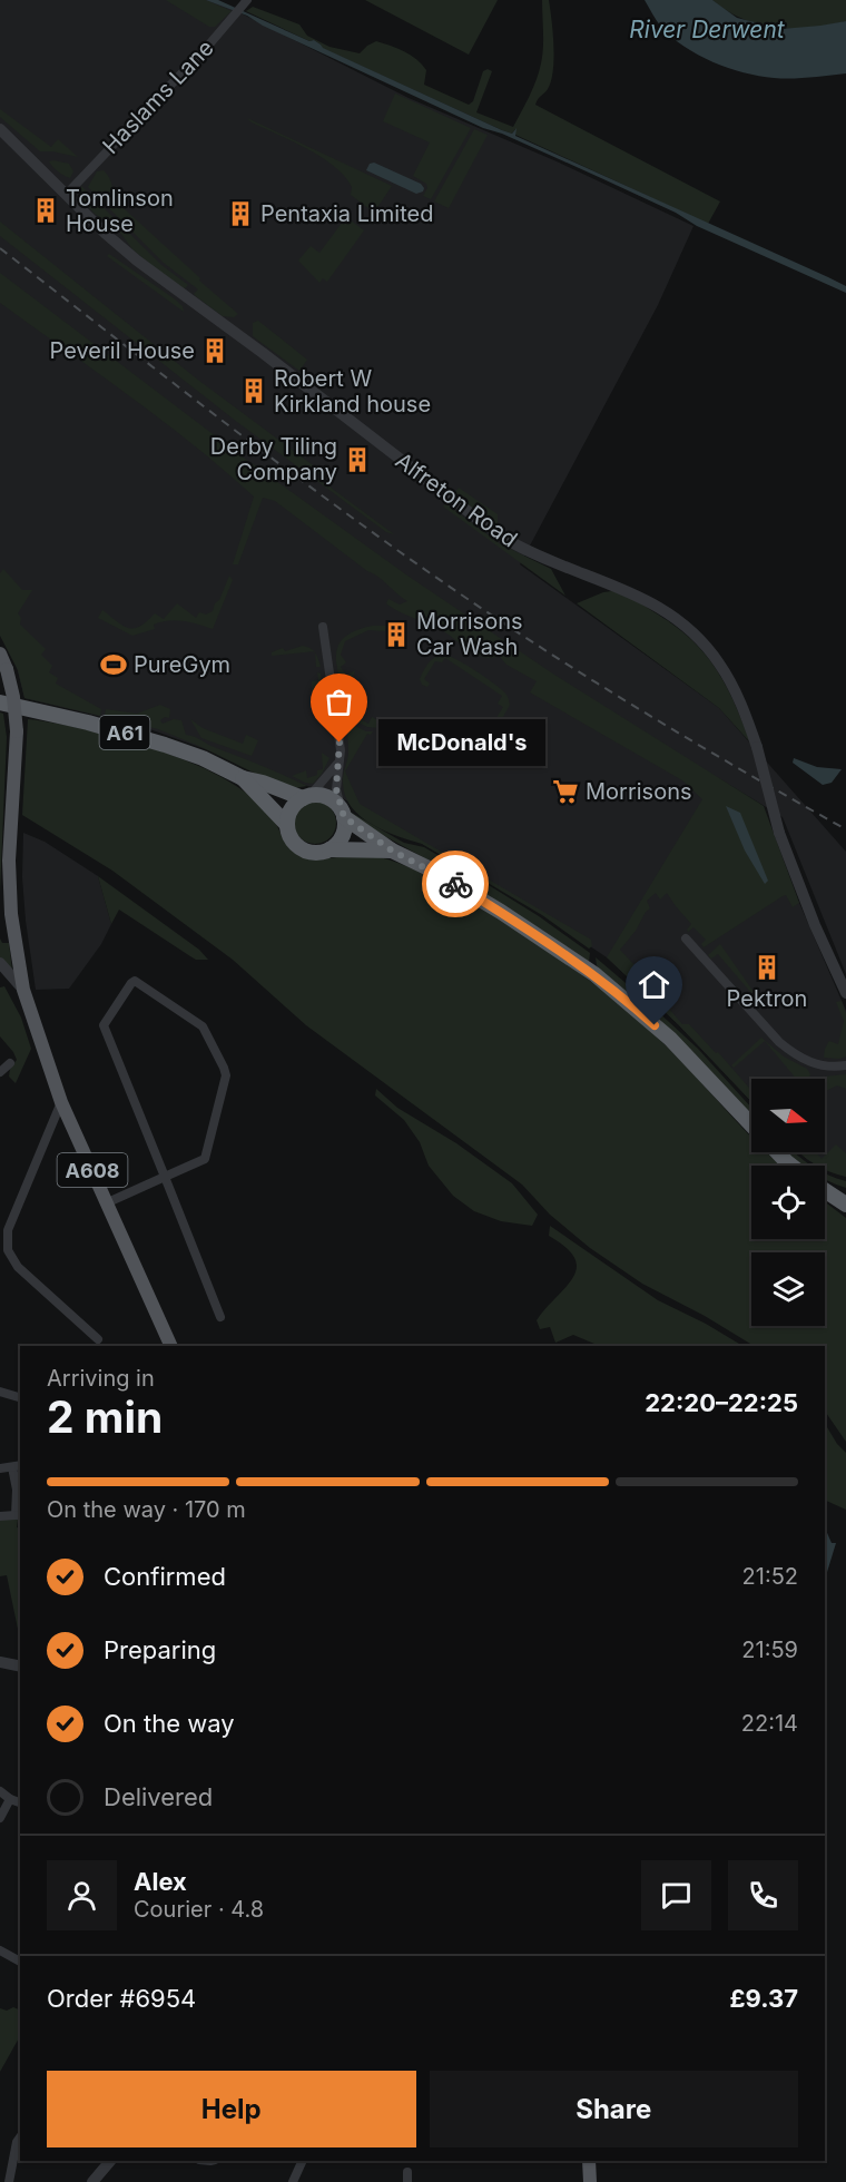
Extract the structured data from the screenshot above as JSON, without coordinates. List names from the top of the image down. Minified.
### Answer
{"streets":{"highway":["A61"],"main road":["A608"],"street":["Haslams Lane","Alfreton Road"]},"crossings":[["Haslams Lane","Alfreton Road"]],"water":["River Derwent"],"places":{"building":["Tomlinson House","Pentaxia Limited","Peveril House","Robert W Kirkland house","Derby Tiling Company","Morrisons Car Wash","Pektron"],"sports":["PureGym"],"other":["McDonald's"],"supermarket":["Morrisons"]},"north":"right","page":{"bubble":"McDonald's","heading":["2 min","Arriving in","22:20–22:25"],"panel":["Alex","Courier · 4.8","Order #6954","£9.37"],"bar":"On the way · 170 m","list":[["Confirmed","21:52"],["Preparing","21:59"],["On the way","22:14"],"Delivered"],"buttons":["Help","Share"]}}
